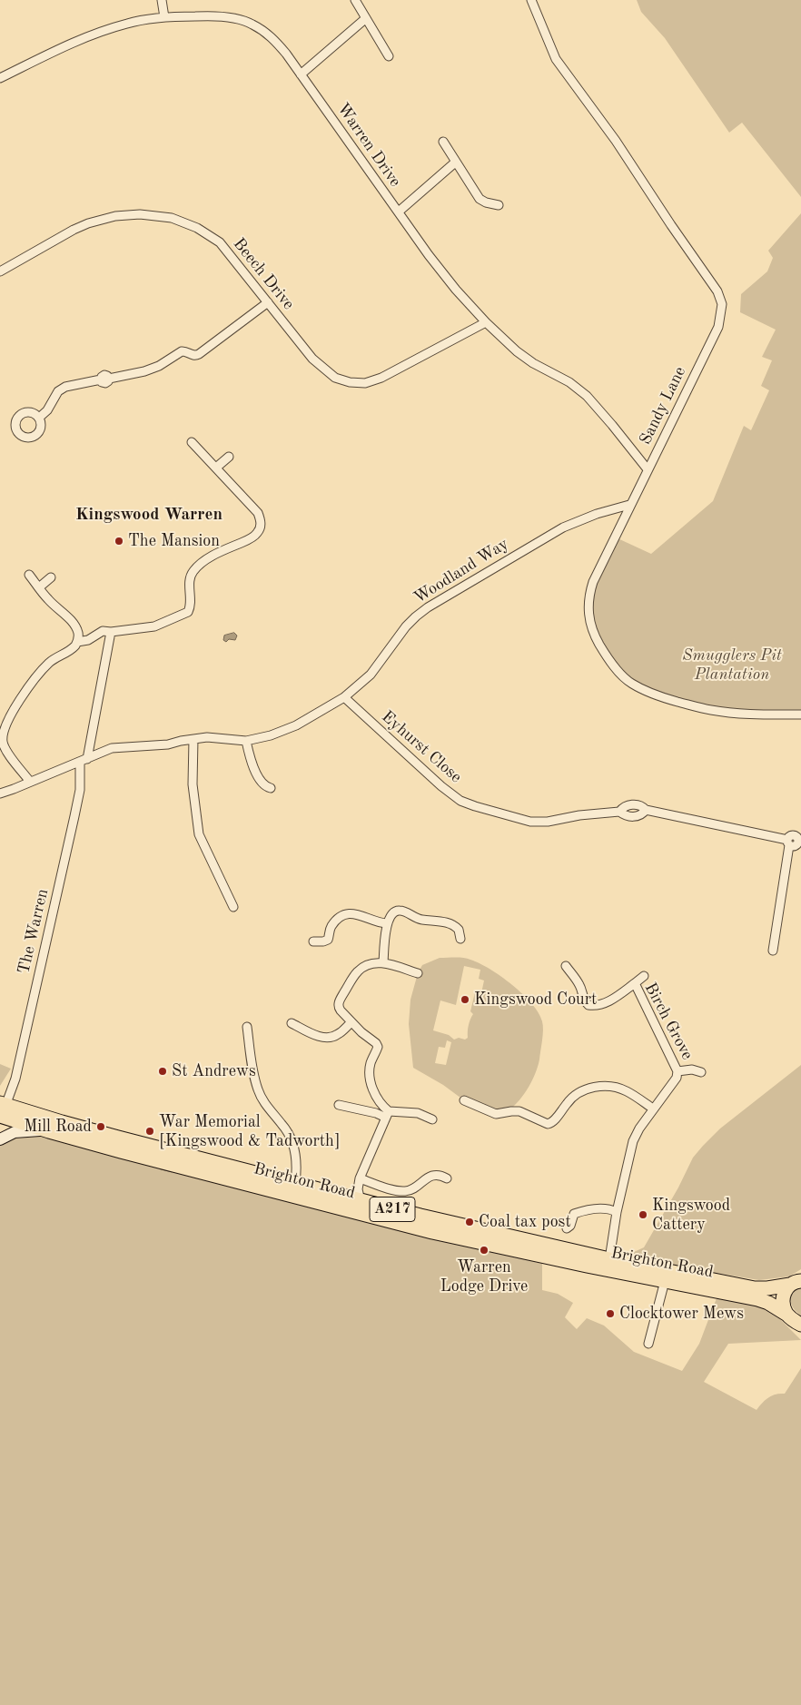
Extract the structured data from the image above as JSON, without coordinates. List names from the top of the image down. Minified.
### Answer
{"streets":{"highway":["Brighton Road","A217"],"street":["Warren Drive","Beech Drive","Sandy Lane","Woodland Way","Eyhurst Close","The Warren","Birch Grove"]},"crossings":[["Warren Drive","Beech Drive"],["Warren Drive","Sandy Lane"],["Sandy Lane","Woodland Way"],["Woodland Way","Eyhurst Close"],["Woodland Way","The Warren"],["The Warren","Brighton Road"],["Birch Grove","Brighton Road"],["Brighton Road","A217"]],"districts":["Kingswood Warren"],"parks":["Smugglers Pit Plantation"],"places":["The Mansion","Kingswood Court","St Andrews","Mill Road","War Memorial [Kingswood & Tadworth]","Kingswood Cattery","Coal tax post","Warren Lodge Drive","Clocktower Mews"]}
